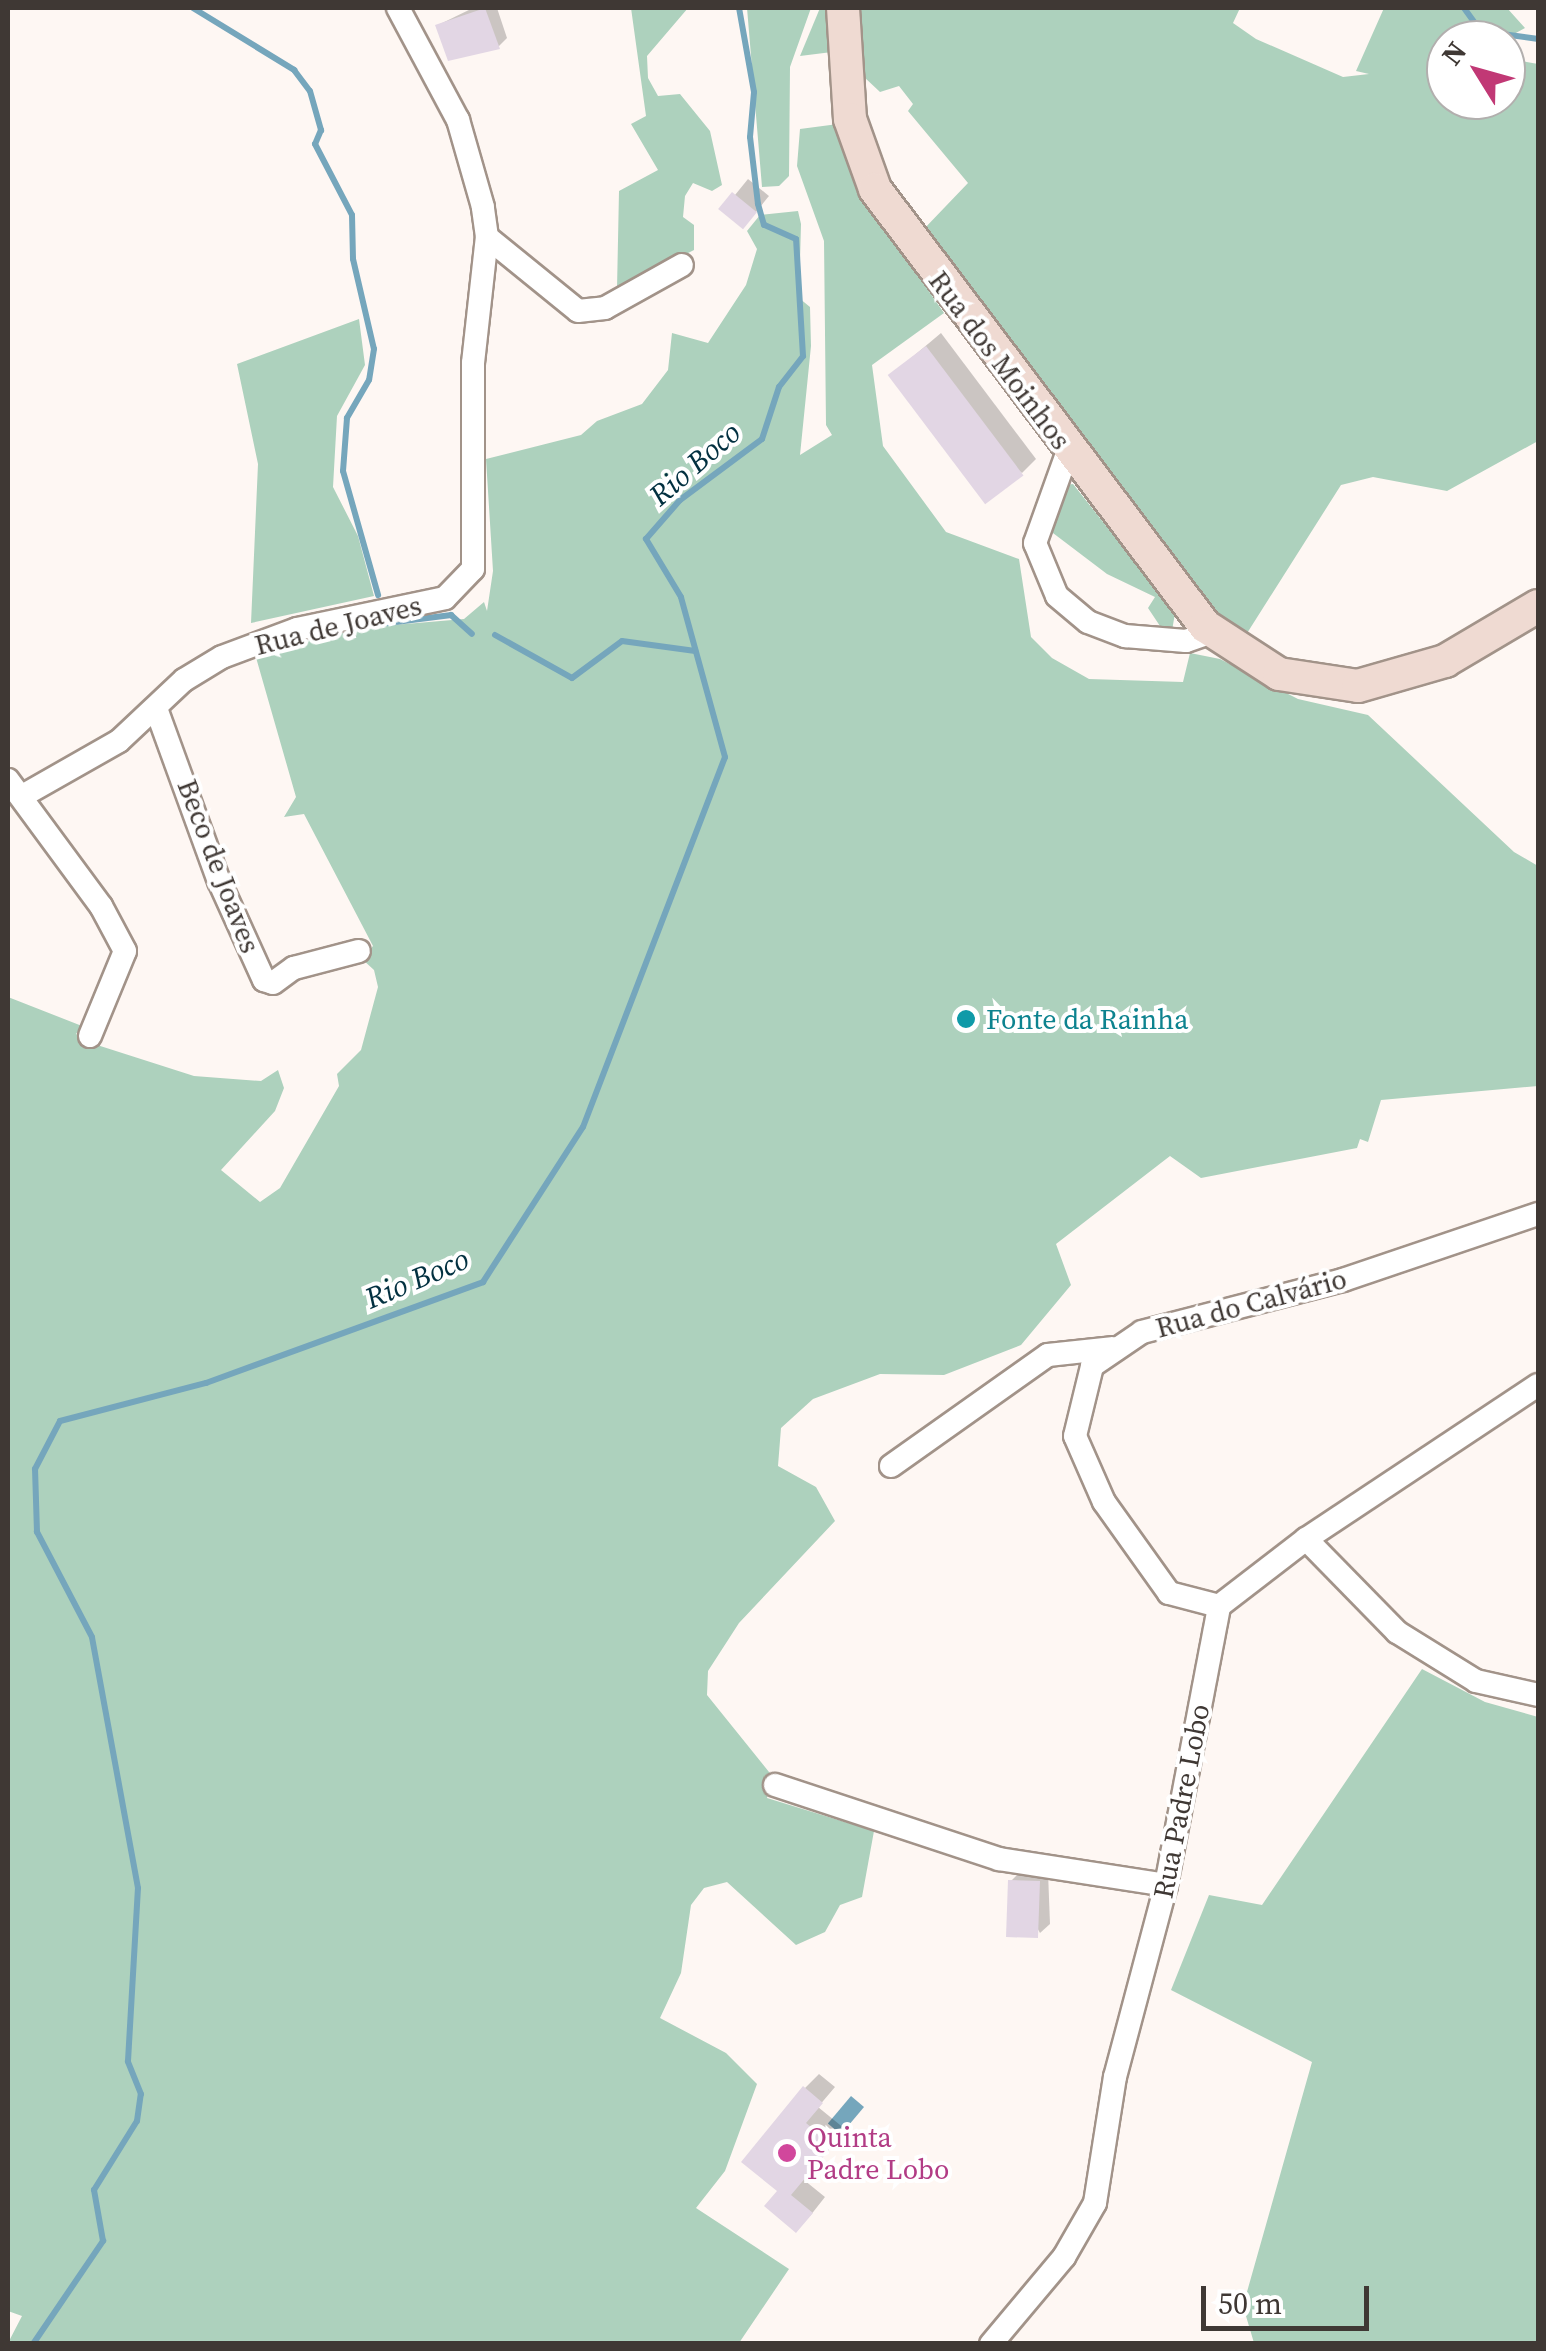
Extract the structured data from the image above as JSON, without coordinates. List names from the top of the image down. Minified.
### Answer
{"streets":{"main road":["Rua dos Moinhos"],"street":["Rua de Joaves","Beco de Joaves","Rua do Calvário","Rua Padre Lobo"]},"crossings":[["Rua de Joaves","Beco de Joaves"],["Rua do Calvário","Rua Padre Lobo"]],"water":["Rio Boco"],"places":["Fonte da Rainha","Quinta Padre Lobo"],"scale_bar":"50 m","north":"top left"}
